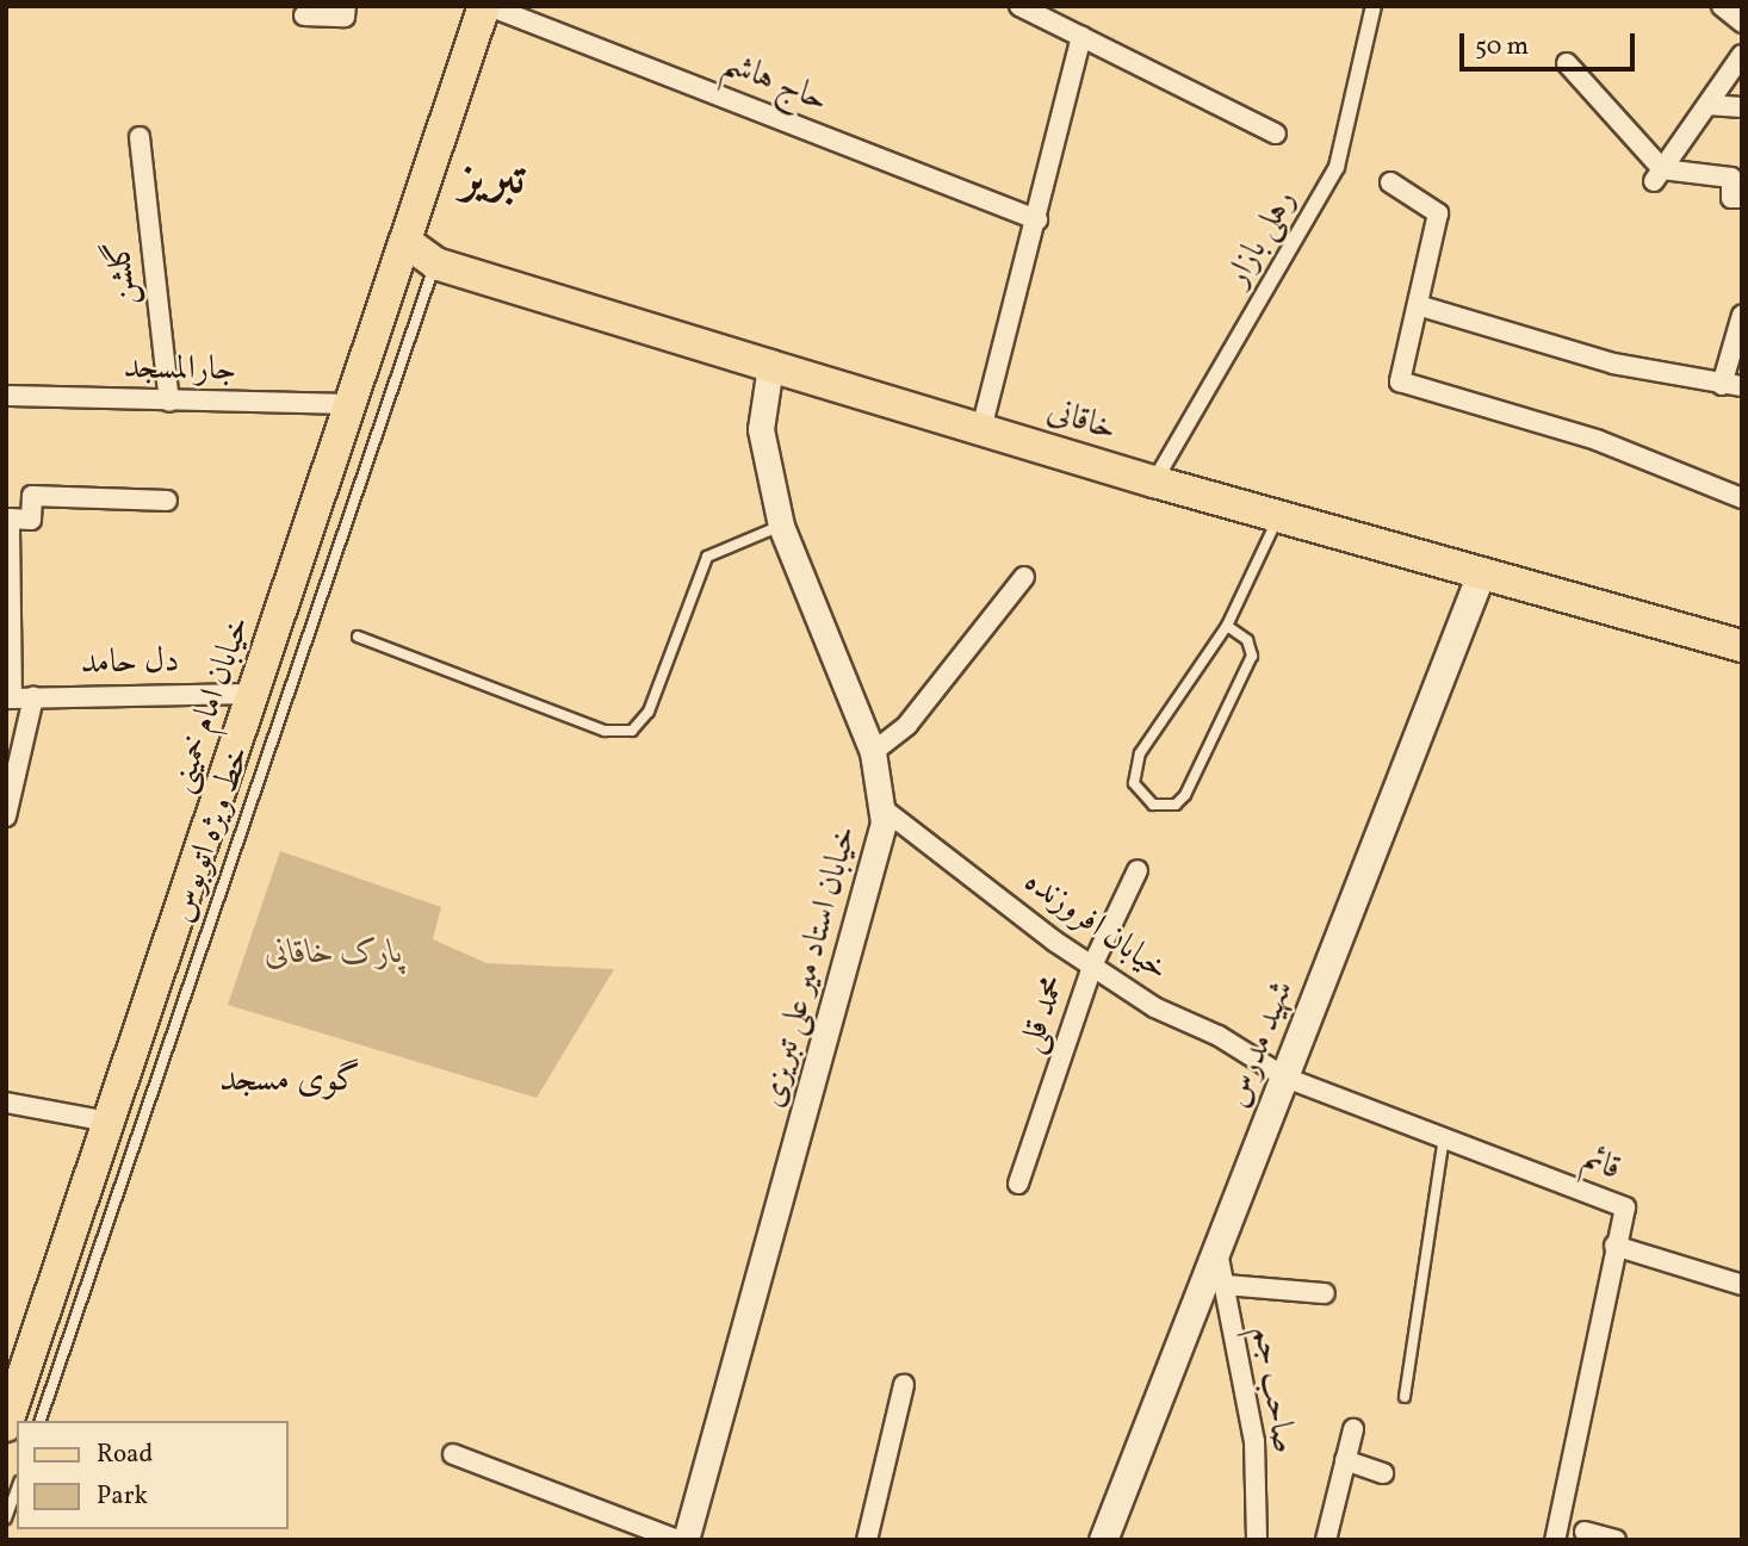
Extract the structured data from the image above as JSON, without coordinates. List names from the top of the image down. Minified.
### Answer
{"streets":{"main road":["خاقانی","خیابان امام خمینی","شهید مدرس"],"street":["حاج هاشم","رهلی بازار","گلشن","جارالمسجد","دل حامد","خیابان افروزنده","خیابان استاد میر علی تبریزی","محمد قلی","قائم","صاحب جم"],"lane":["خط ویژه اتوبوس"]},"crossings":[["حاج هاشم","خیابان امام خمینی"],["رهلی بازار","خاقانی"],["گلشن","جارالمسجد"],["جارالمسجد","خیابان امام خمینی"],["خاقانی","خیابان امام خمینی"],["خاقانی","خط ویژه اتوبوس"],["خاقانی","خیابان استاد میر علی تبریزی"],["خاقانی","شهید مدرس"],["دل حامد","خیابان امام خمینی"],["خیابان افروزنده","خیابان استاد میر علی تبریزی"],["خیابان افروزنده","محمد قلی"],["خیابان افروزنده","شهید مدرس"],["خیابان افروزنده","قائم"],["شهید مدرس","قائم"],["شهید مدرس","صاحب جم"]],"districts":["تبریز","گوی مسجد"],"parks":["پارک خاقانی"],"legend":["Road","Park"],"scale_bar":"50 m"}
